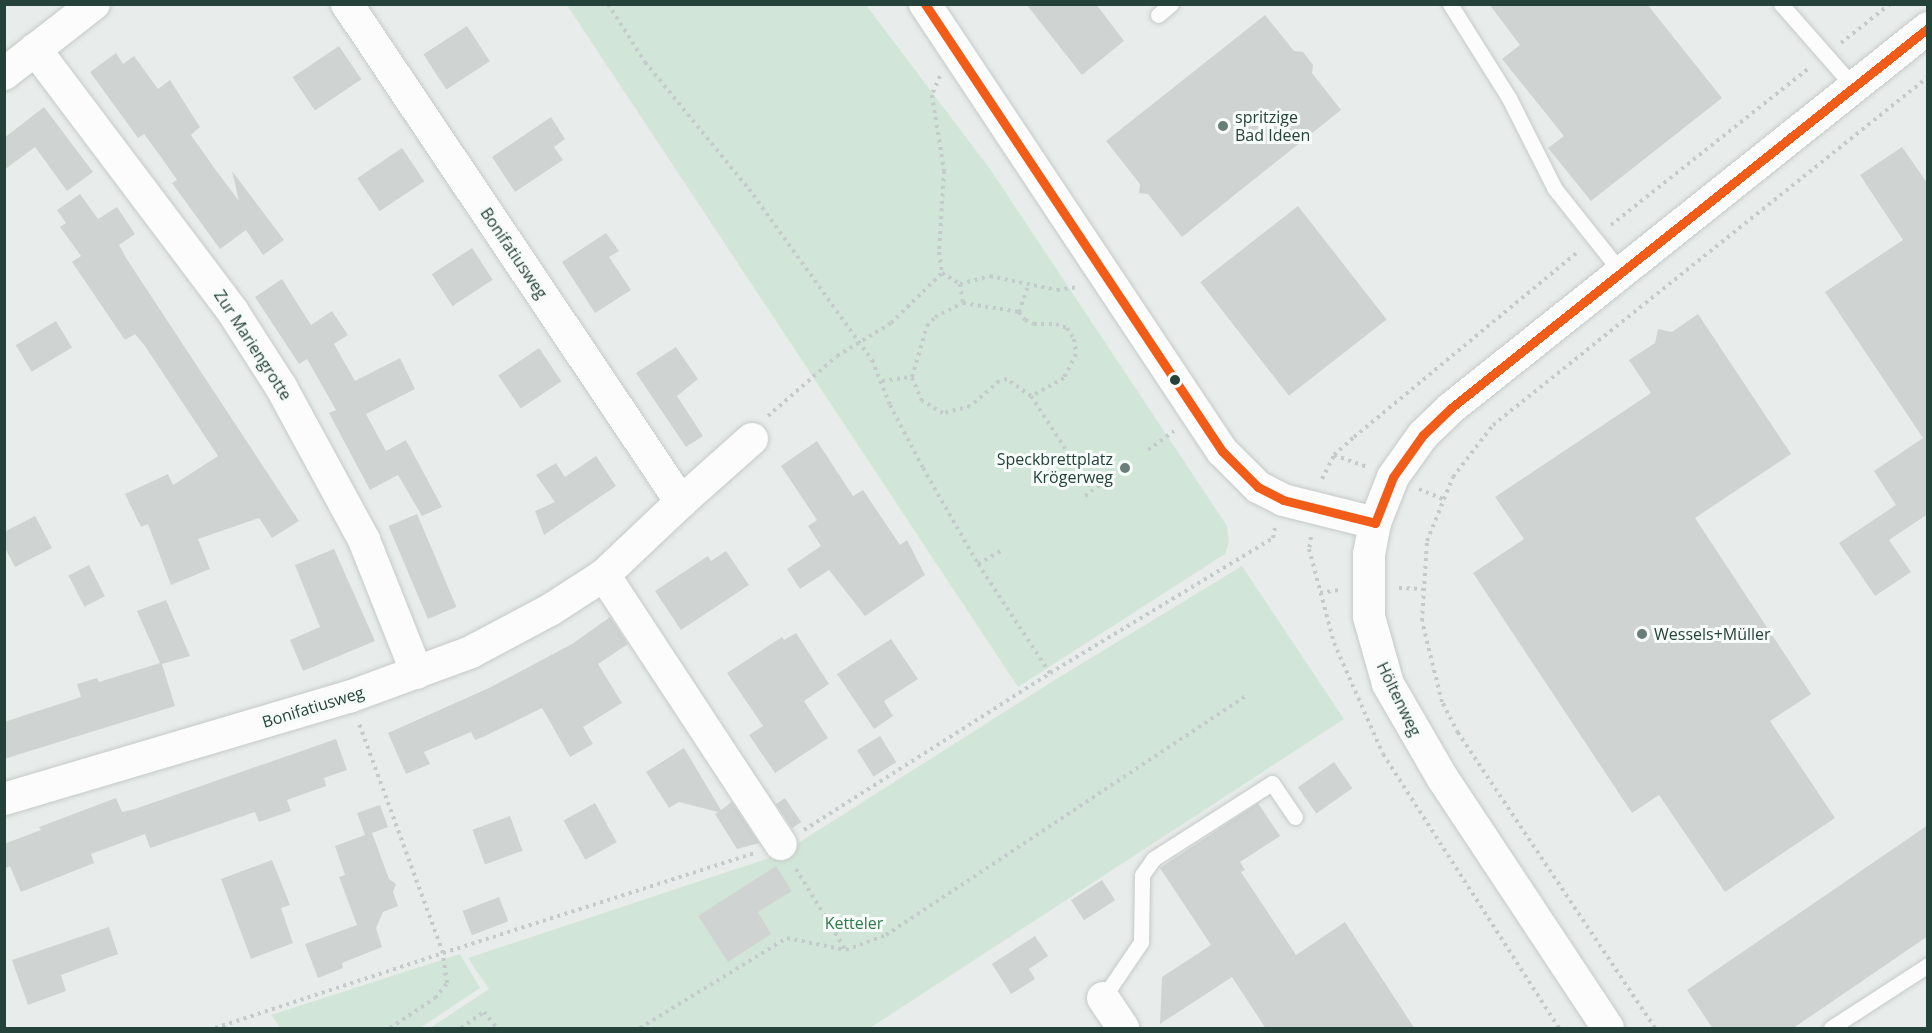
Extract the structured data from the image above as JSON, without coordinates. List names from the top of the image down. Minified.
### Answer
{"streets":{"street":["Bonifatiusweg","Zur Mariengrotte","Höltenweg"]},"crossings":[["Bonifatiusweg","Zur Mariengrotte"]],"parks":["Ketteler"],"places":["spritzige Bad Ideen","Speckbrettplatz Krögerweg","Wessels+Müller"]}
